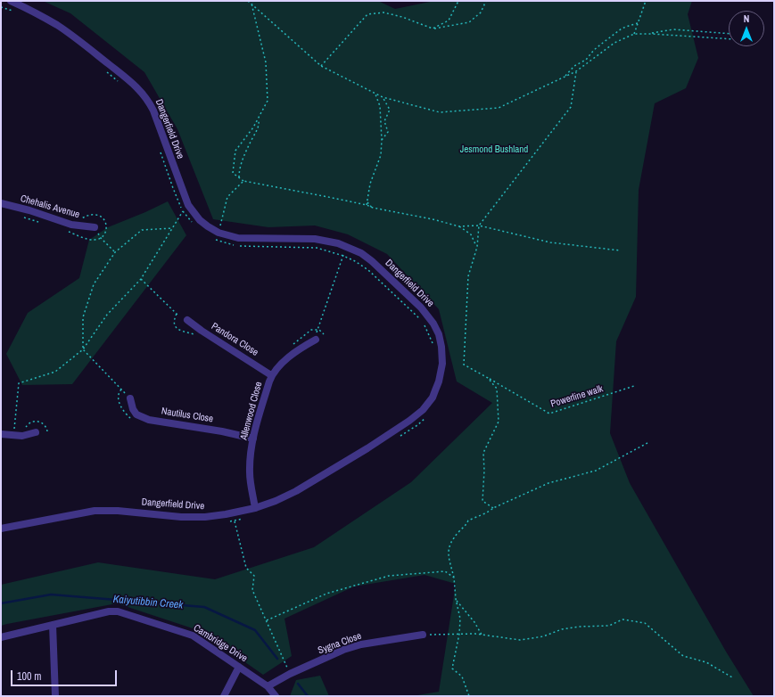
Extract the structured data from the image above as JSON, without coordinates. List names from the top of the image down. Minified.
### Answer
{"streets":{"street":["Dangerfield Drive","Chehalis Avenue","Pandora Close","Allenwood Close","Nautilus Close","Cambridge Drive","Sygna Close"],"path":["Powerline walk"]},"crossings":[["Dangerfield Drive","Allenwood Close"],["Pandora Close","Allenwood Close"],["Allenwood Close","Nautilus Close"],["Cambridge Drive","Sygna Close"]],"water":["Kaiyutibbin Creek"],"parks":["Jesmond Bushland"],"scale_bar":"100 m","north":"top"}
